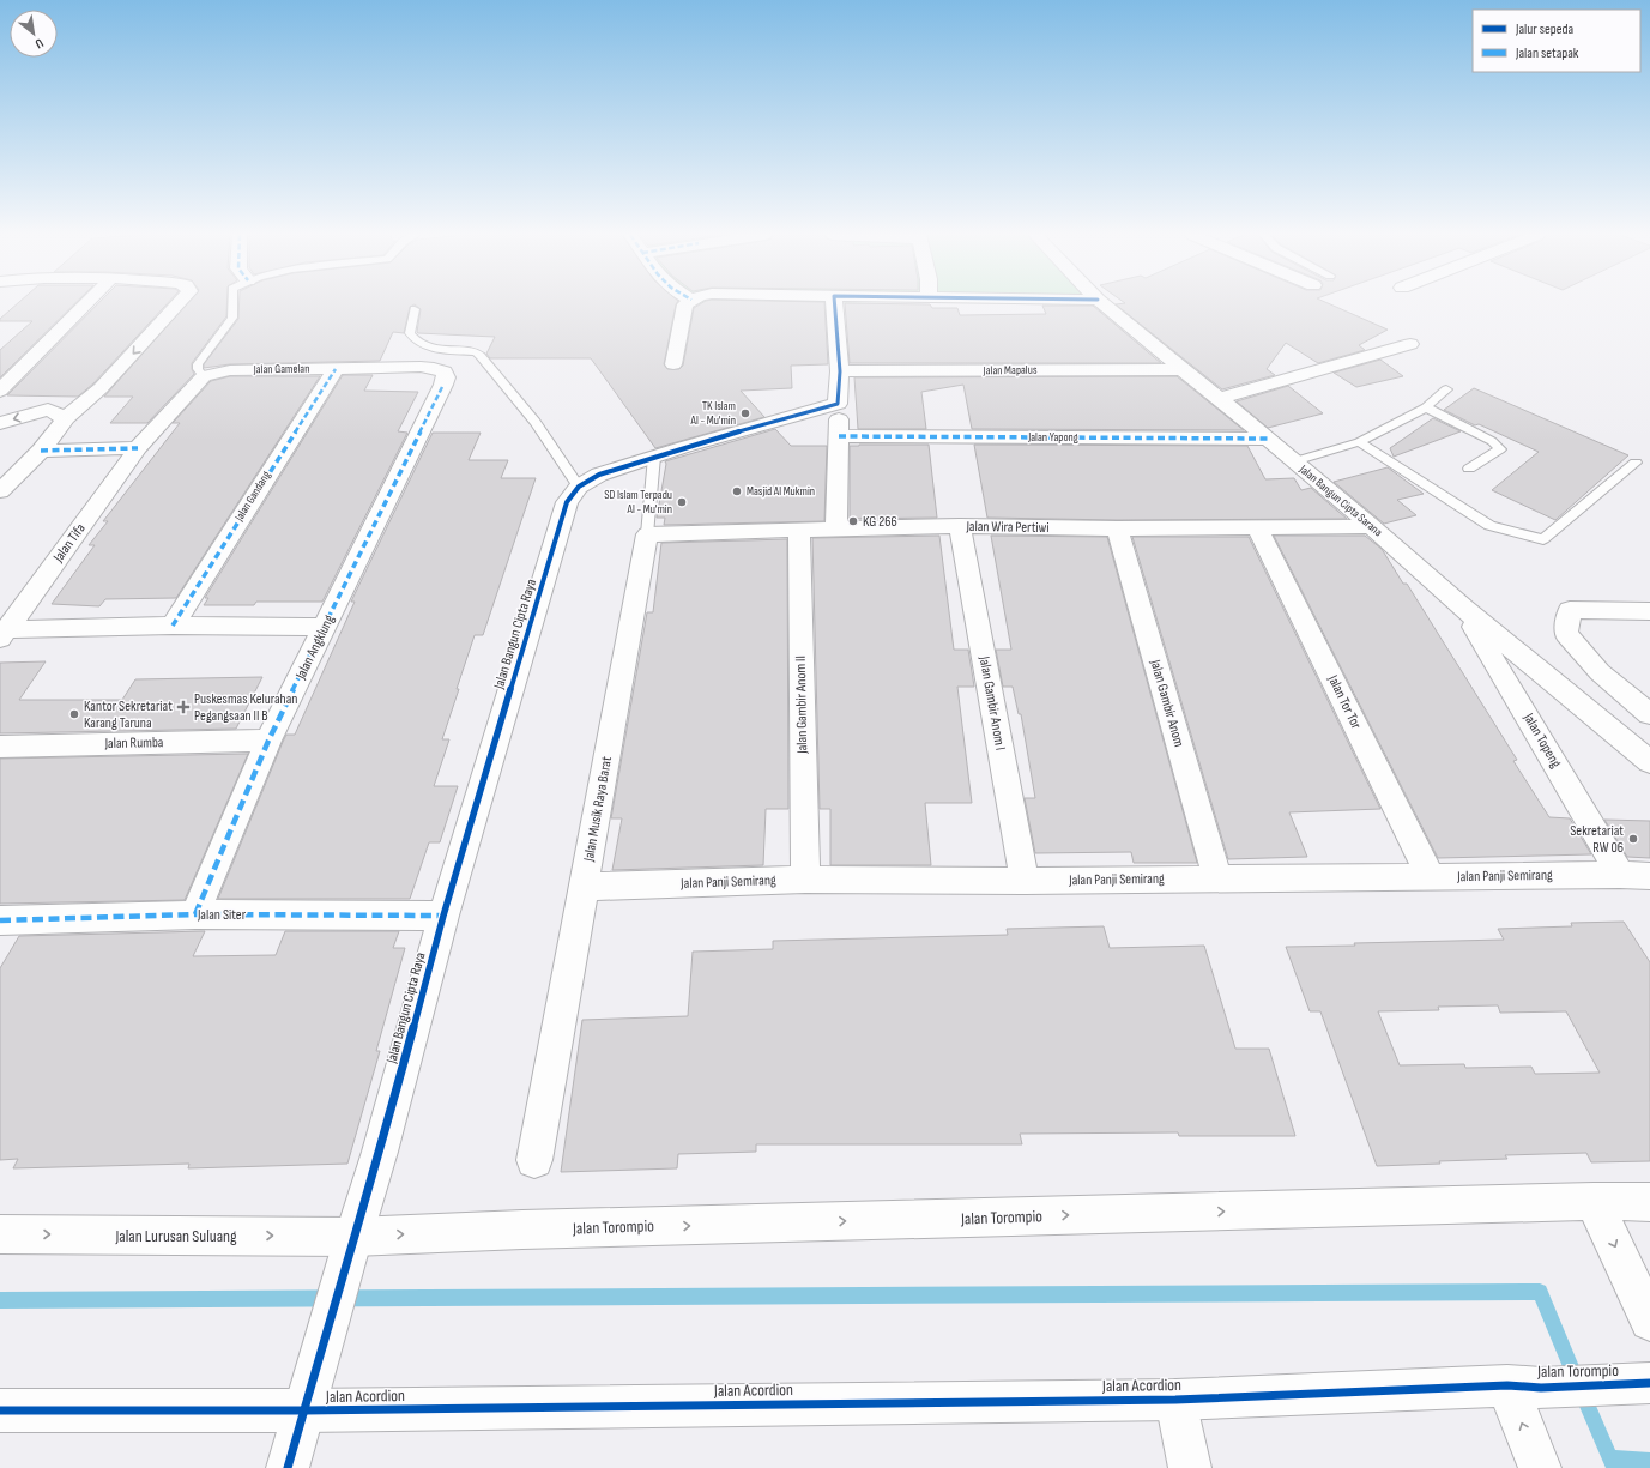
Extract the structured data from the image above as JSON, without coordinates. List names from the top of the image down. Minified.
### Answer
{"streets":{"street":["Jalan Gamelan","Jalan Mapalus","Jalan Yapong","Jalan Gandang","Jalan Bangun Cipta Sarana","Jalan Wira Pertiwi","Jalan Tifa","Jalan Bangun Cipta Raya","Jalan Angklung","Jalan Tor Tor","Jalan Gambir Anom I","Jalan Gambir Anom","Jalan Gambir Anom II","Jalan Topeng","Jalan Rumba","Jalan Musik Raya Barat","Jalan Panji Semirang","Jalan Siter","Jalan Torompio","Jalan Lurusan Suluang","Jalan Acordion"]},"crossings":[["Jalan Gamelan","Jalan Gandang"],["Jalan Gamelan","Jalan Angklung"],["Jalan Mapalus","Jalan Bangun Cipta Sarana"],["Jalan Yapong","Jalan Bangun Cipta Sarana"],["Jalan Bangun Cipta Sarana","Jalan Wira Pertiwi"],["Jalan Bangun Cipta Sarana","Jalan Topeng"],["Jalan Wira Pertiwi","Jalan Tor Tor"],["Jalan Wira Pertiwi","Jalan Gambir Anom I"],["Jalan Wira Pertiwi","Jalan Gambir Anom"],["Jalan Wira Pertiwi","Jalan Gambir Anom II"],["Jalan Wira Pertiwi","Jalan Musik Raya Barat"],["Jalan Bangun Cipta Raya","Jalan Musik Raya Barat"],["Jalan Bangun Cipta Raya","Jalan Siter"],["Jalan Bangun Cipta Raya","Jalan Torompio"],["Jalan Bangun Cipta Raya","Jalan Lurusan Suluang"],["Jalan Bangun Cipta Raya","Jalan Acordion"],["Jalan Angklung","Jalan Rumba"],["Jalan Angklung","Jalan Siter"],["Jalan Tor Tor","Jalan Panji Semirang"],["Jalan Gambir Anom I","Jalan Panji Semirang"],["Jalan Gambir Anom","Jalan Panji Semirang"],["Jalan Gambir Anom II","Jalan Panji Semirang"],["Jalan Topeng","Jalan Panji Semirang"],["Jalan Musik Raya Barat","Jalan Panji Semirang"],["Jalan Torompio","Jalan Lurusan Suluang"],["Jalan Torompio","Jalan Acordion"]],"one_way":["Jalan Torompio","Jalan Lurusan Suluang"],"places":{"other":["TK Islam Al - Mu'min","Masjid Al Mukmin","SD Islam Terpadu Al - Mu'min","KG 266","Kantor Sekretariat Karang Taruna","Sekretariat RW 06"],"health":["Puskesmas Kelurahan Pegangsaan II B"]},"legend":["Jalur sepeda","Jalan setapak"],"north":"bottom right"}
